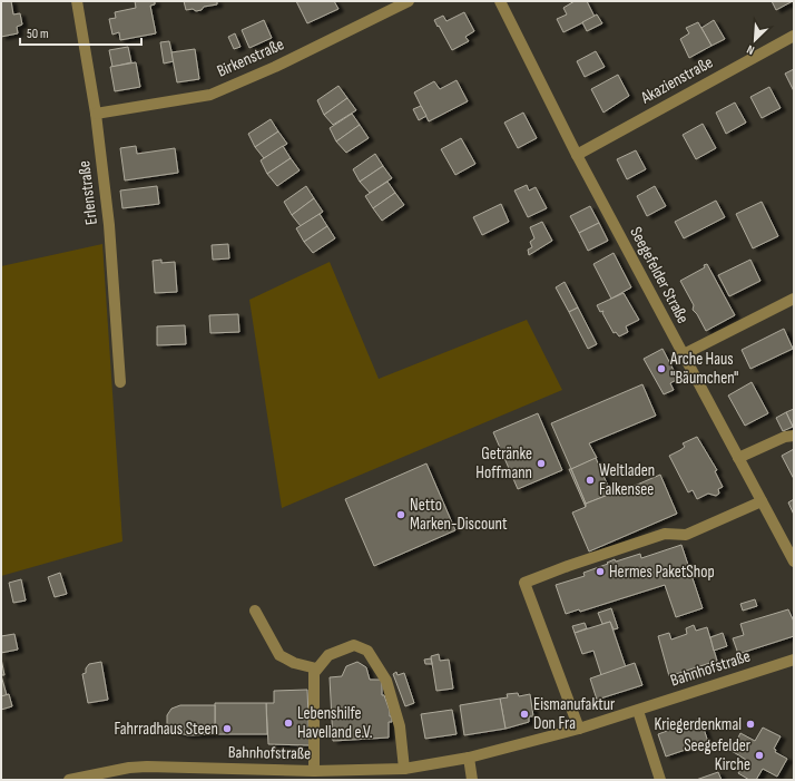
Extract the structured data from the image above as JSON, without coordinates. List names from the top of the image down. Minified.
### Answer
{"streets":{"street":["Birkenstraße","Akazienstraße","Erlenstraße","Seegefelder Straße","Bahnhofstraße"]},"crossings":[["Birkenstraße","Erlenstraße"],["Akazienstraße","Seegefelder Straße"]],"places":["Arche Haus \"Bäumchen\"","Getränke Hoffmann","Weltladen Falkensee","Netto Marken-Discount","Hermes PaketShop","Eismanufaktur Don Fra","Lebenshilfe Havelland e.V.","Kriegerdenkmal","Fahrradhaus Steen","Seegefelder Kirche"],"scale_bar":"50 m","north":"bottom left"}
